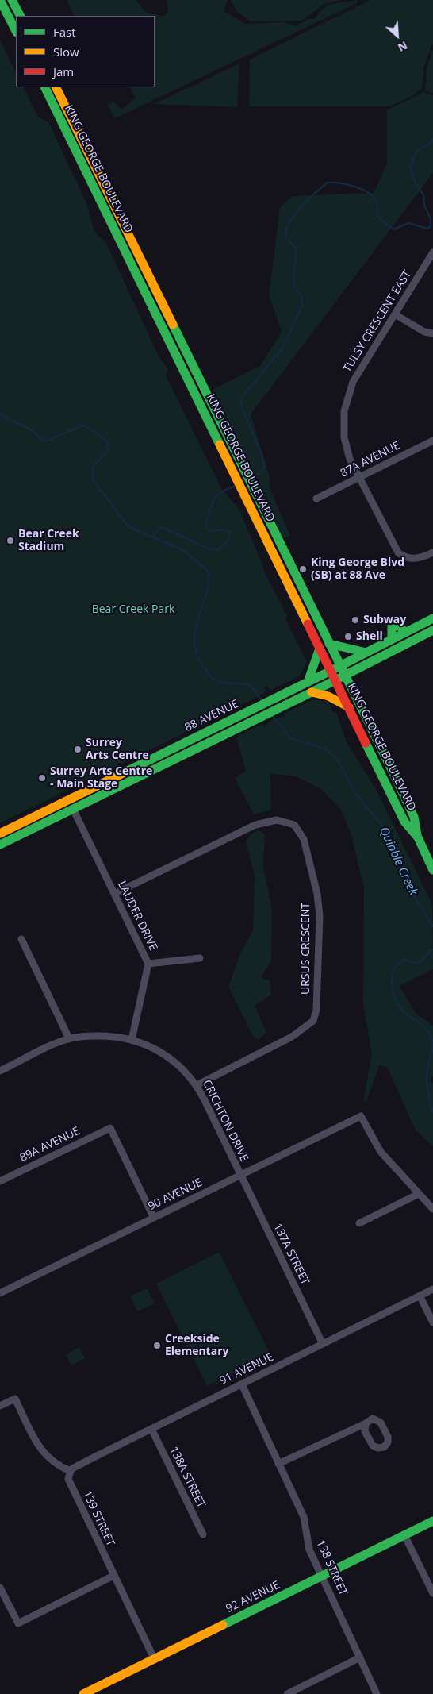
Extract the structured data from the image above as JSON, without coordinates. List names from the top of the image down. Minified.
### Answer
{"streets":{"main road":["KING GEORGE BOULEVARD","88 AVENUE","92 AVENUE"],"street":["TULSY CRESCENT EAST","87A AVENUE","LAUDER DRIVE","URSUS CRESCENT","CRICHTON DRIVE","89A AVENUE","90 AVENUE","137A STREET","91 AVENUE","138A STREET","139 STREET","138 STREET"]},"crossings":[["KING GEORGE BOULEVARD","88 AVENUE"],["TULSY CRESCENT EAST","87A AVENUE"],["88 AVENUE","LAUDER DRIVE"],["LAUDER DRIVE","URSUS CRESCENT"],["LAUDER DRIVE","CRICHTON DRIVE"],["URSUS CRESCENT","CRICHTON DRIVE"],["CRICHTON DRIVE","90 AVENUE"],["CRICHTON DRIVE","137A STREET"],["89A AVENUE","90 AVENUE"],["90 AVENUE","137A STREET"],["137A STREET","91 AVENUE"],["91 AVENUE","138A STREET"],["91 AVENUE","139 STREET"],["91 AVENUE","138 STREET"],["139 STREET","92 AVENUE"],["138 STREET","92 AVENUE"]],"water":["Quibble Creek"],"parks":["Bear Creek Park"],"places":["Bear Creek Stadium","King George Blvd (SB) at 88 Ave","Subway","Shell","Surrey Arts Centre","Surrey Arts Centre - Main Stage","Creekside Elementary"],"legend":["Fast","Slow","Jam"],"north":"bottom right"}
